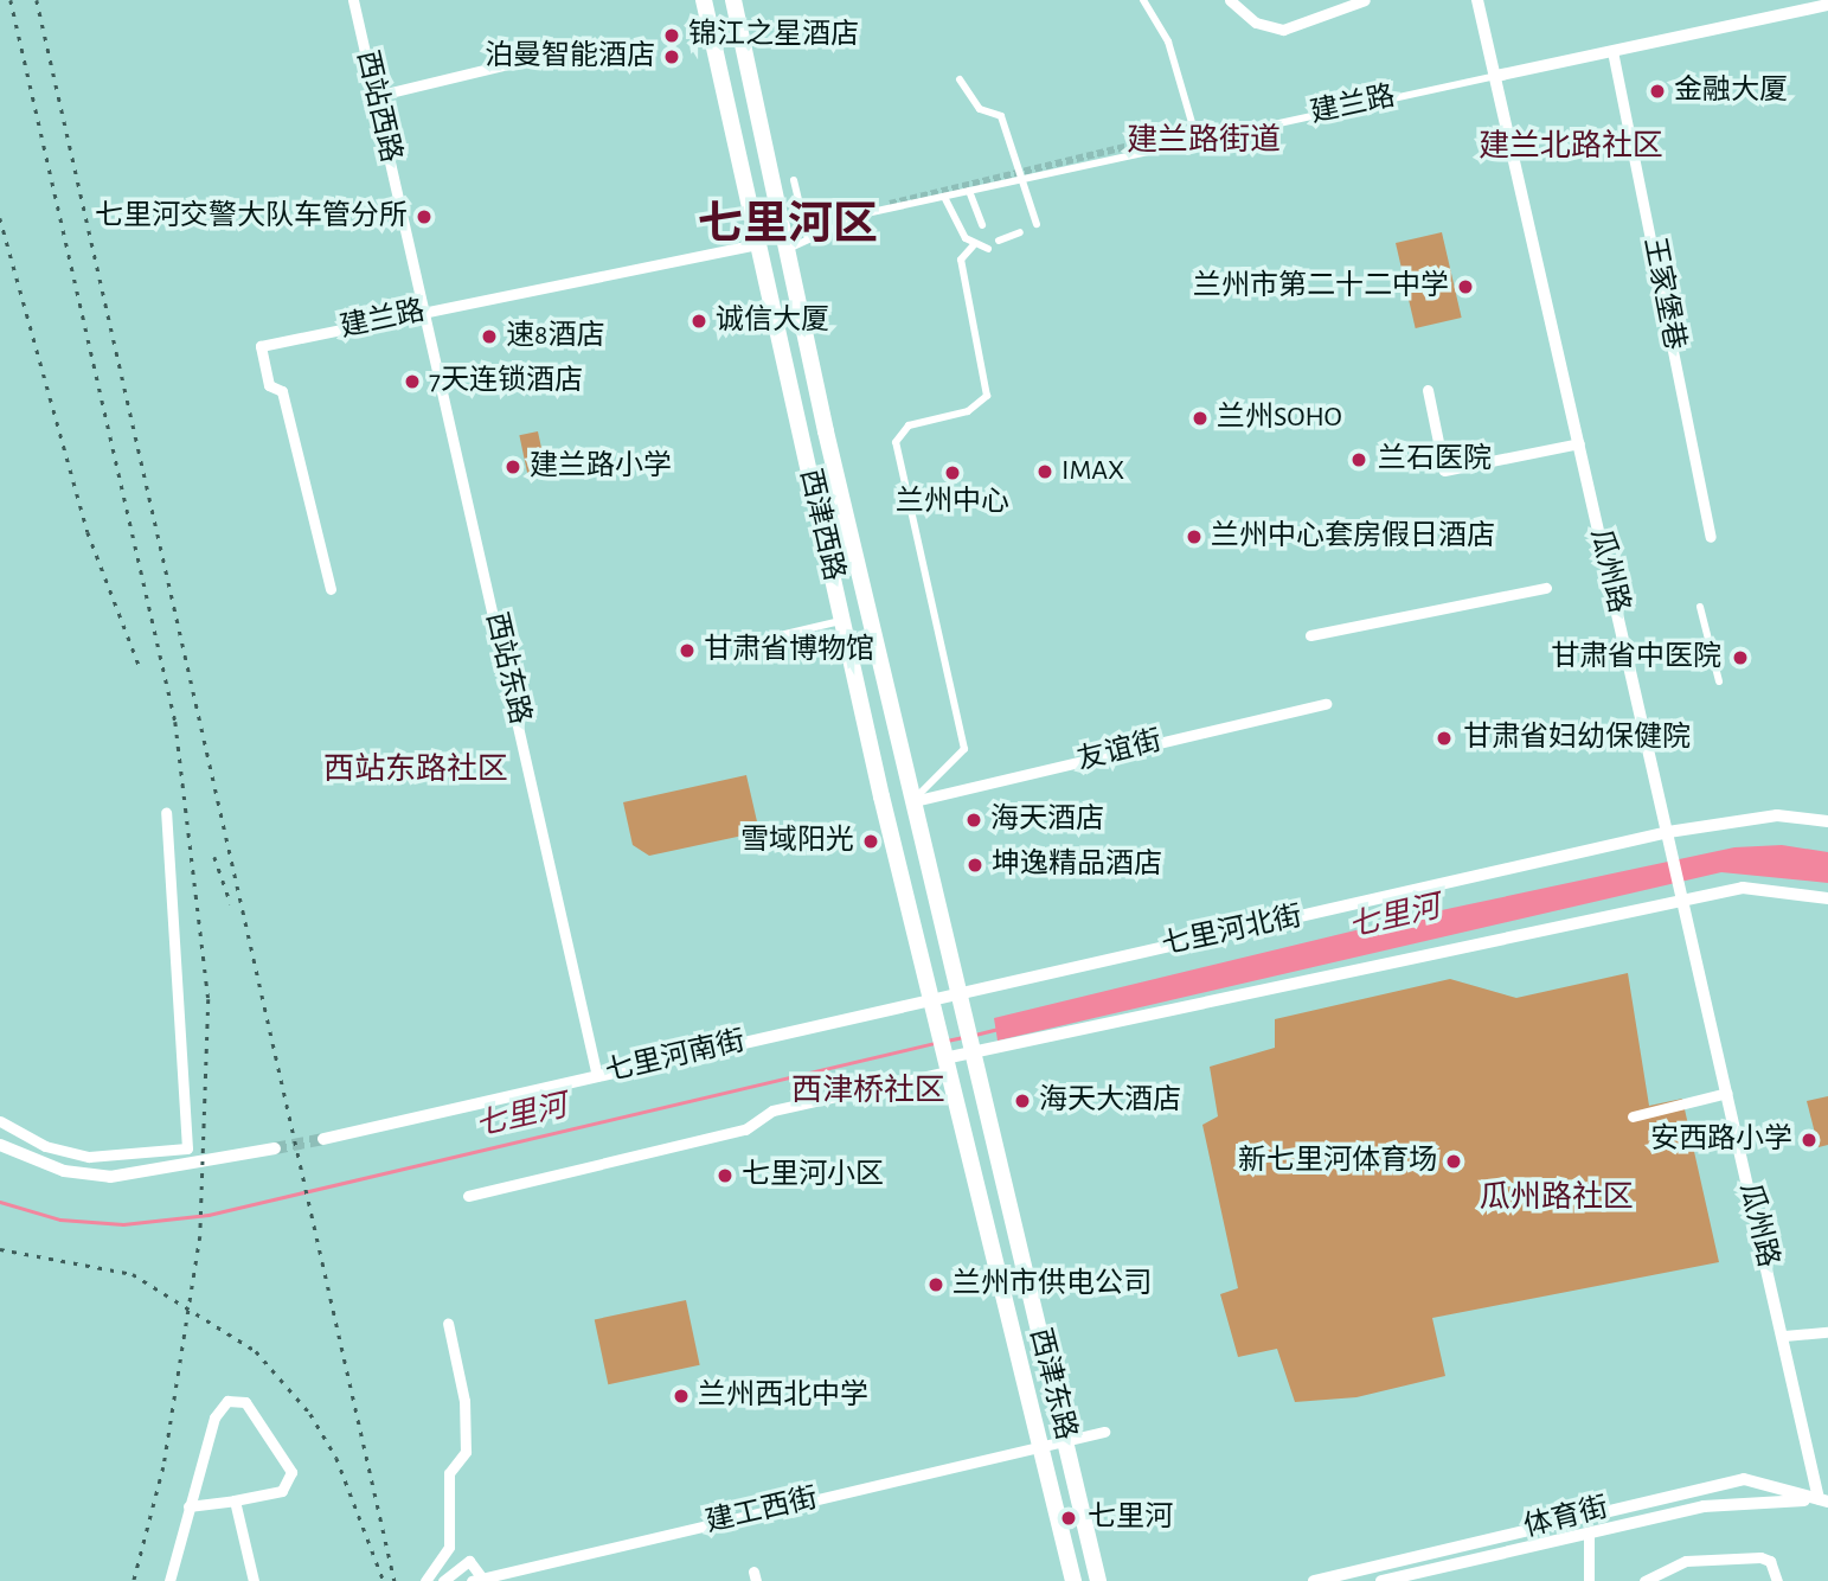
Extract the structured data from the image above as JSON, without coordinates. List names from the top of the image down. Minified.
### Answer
{"streets":{"main road":["西津西路","西津东路"],"street":["建兰路","西站西路","王家堡巷","瓜州路","西站东路","友谊街","七里河北街","七里河南街","建工西街","体育街"]},"crossings":[["建兰路","西站西路"],["建兰路","王家堡巷"],["建兰路","西津西路"],["建兰路","瓜州路"],["建兰路","西站东路"],["西站西路","西站东路"],["西津西路","友谊街"],["西津西路","七里河北街"],["西津西路","七里河南街"],["西津西路","西津东路"],["瓜州路","七里河北街"],["瓜州路","体育街"],["西站东路","七里河南街"],["七里河北街","七里河南街"],["西津东路","建工西街"]],"districts":["建兰路街道","建兰北路社区","七里河区","西站东路社区","西津桥社区","瓜州路社区"],"water":["七里河"],"places":["锦江之星酒店","泊曼智能酒店","金融大厦","七里河交警大队车管分所","兰州市第二十二中学","诚信大厦","速8酒店","7天连锁酒店","兰州SOHO","兰石医院","建兰路小学","IMAX","兰州中心","兰州中心套房假日酒店","甘肃省博物馆","甘肃省中医院","甘肃省妇幼保健院","海天酒店","雪域阳光","坤逸精品酒店","海天大酒店","安西路小学","新七里河体育场","七里河小区","兰州市供电公司","兰州西北中学","七里河"]}
